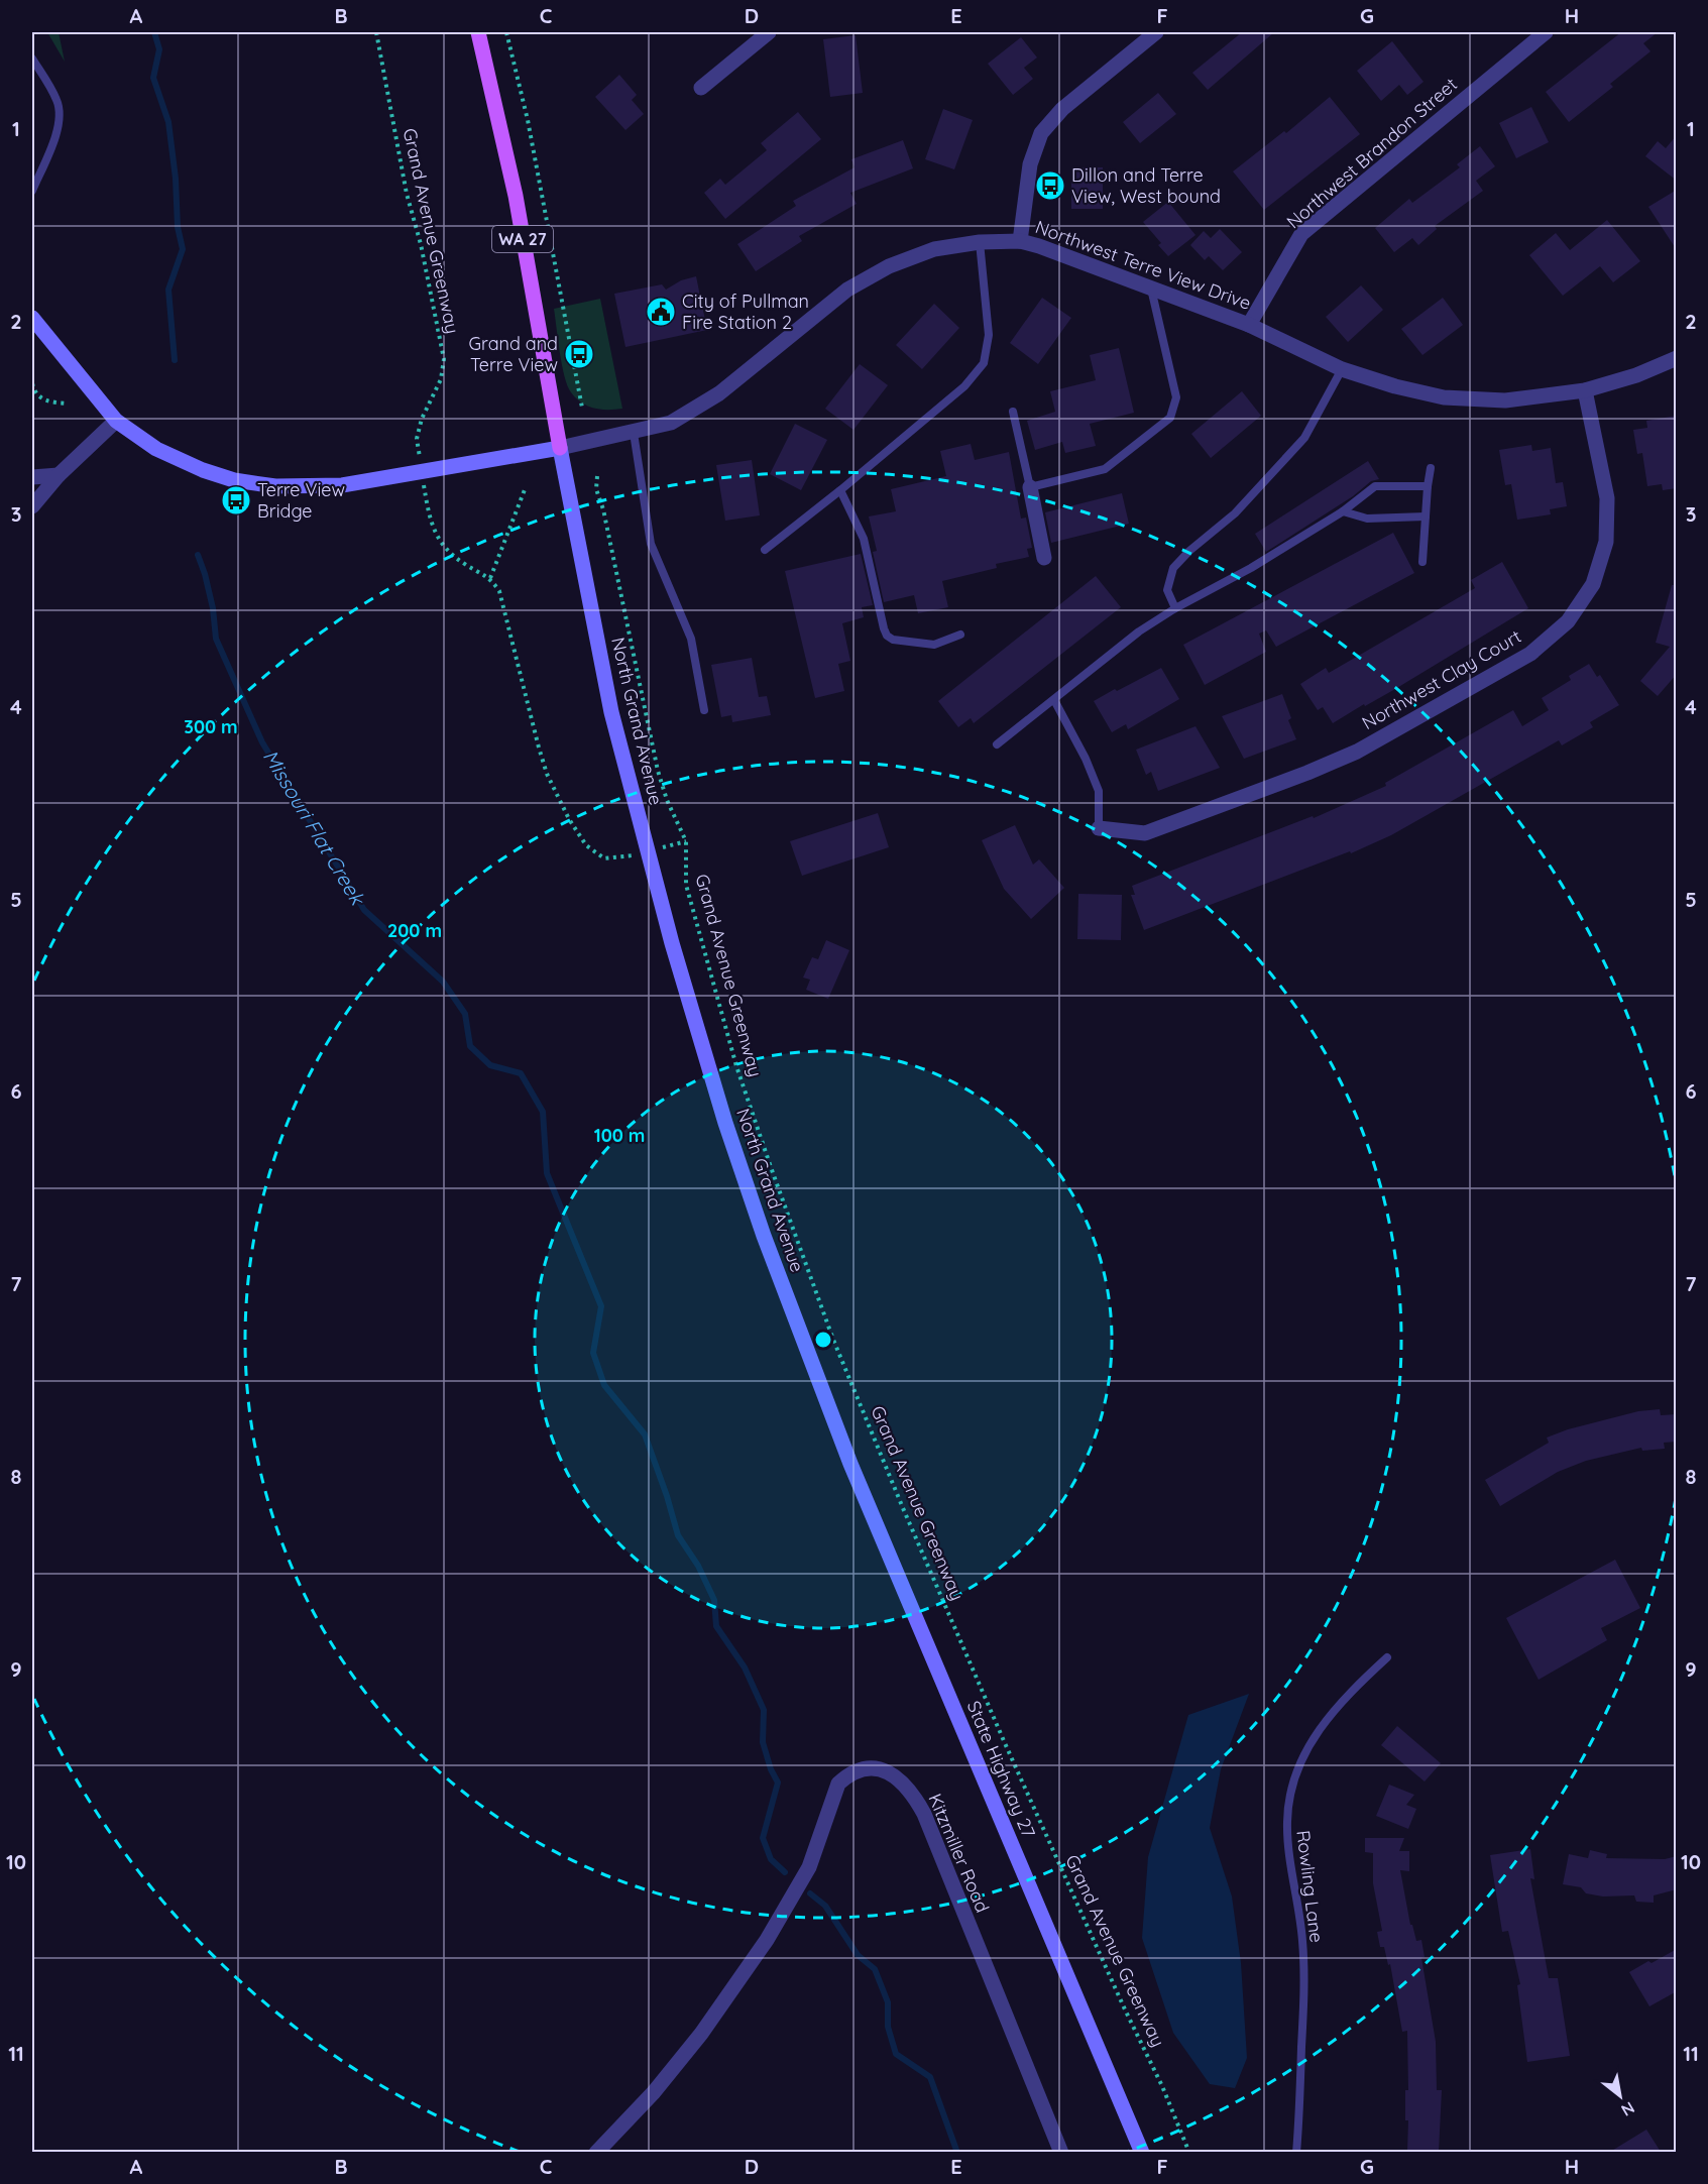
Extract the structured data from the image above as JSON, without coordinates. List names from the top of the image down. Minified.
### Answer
{"streets":{"main road":["WA 27","North Grand Avenue","State Highway 27"],"street":["Northwest Brandon Street","Northwest Terre View Drive","Northwest Clay Court","Kitzmiller Road"],"lane":["Rowling Lane"],"path":["Grand Avenue Greenway"]},"crossings":[["Northwest Brandon Street","Northwest Terre View Drive"],["Northwest Terre View Drive","Northwest Clay Court"],["Northwest Terre View Drive","North Grand Avenue"],["North Grand Avenue","State Highway 27"]],"water":["Missouri Flat Creek"],"places":{"bus stop":["Dillon and Terre View, West bound","Grand and Terre View","Terre View Bridge"],"public building":["City of Pullman Fire Station 2"]},"north":"bottom right","grid":{"columns":["A","B","C","D","E","F","G","H"],"rows":["1","2","3","4","5","6","7","8","9","10","11"]},"rings":["300 m","200 m","100 m"]}
